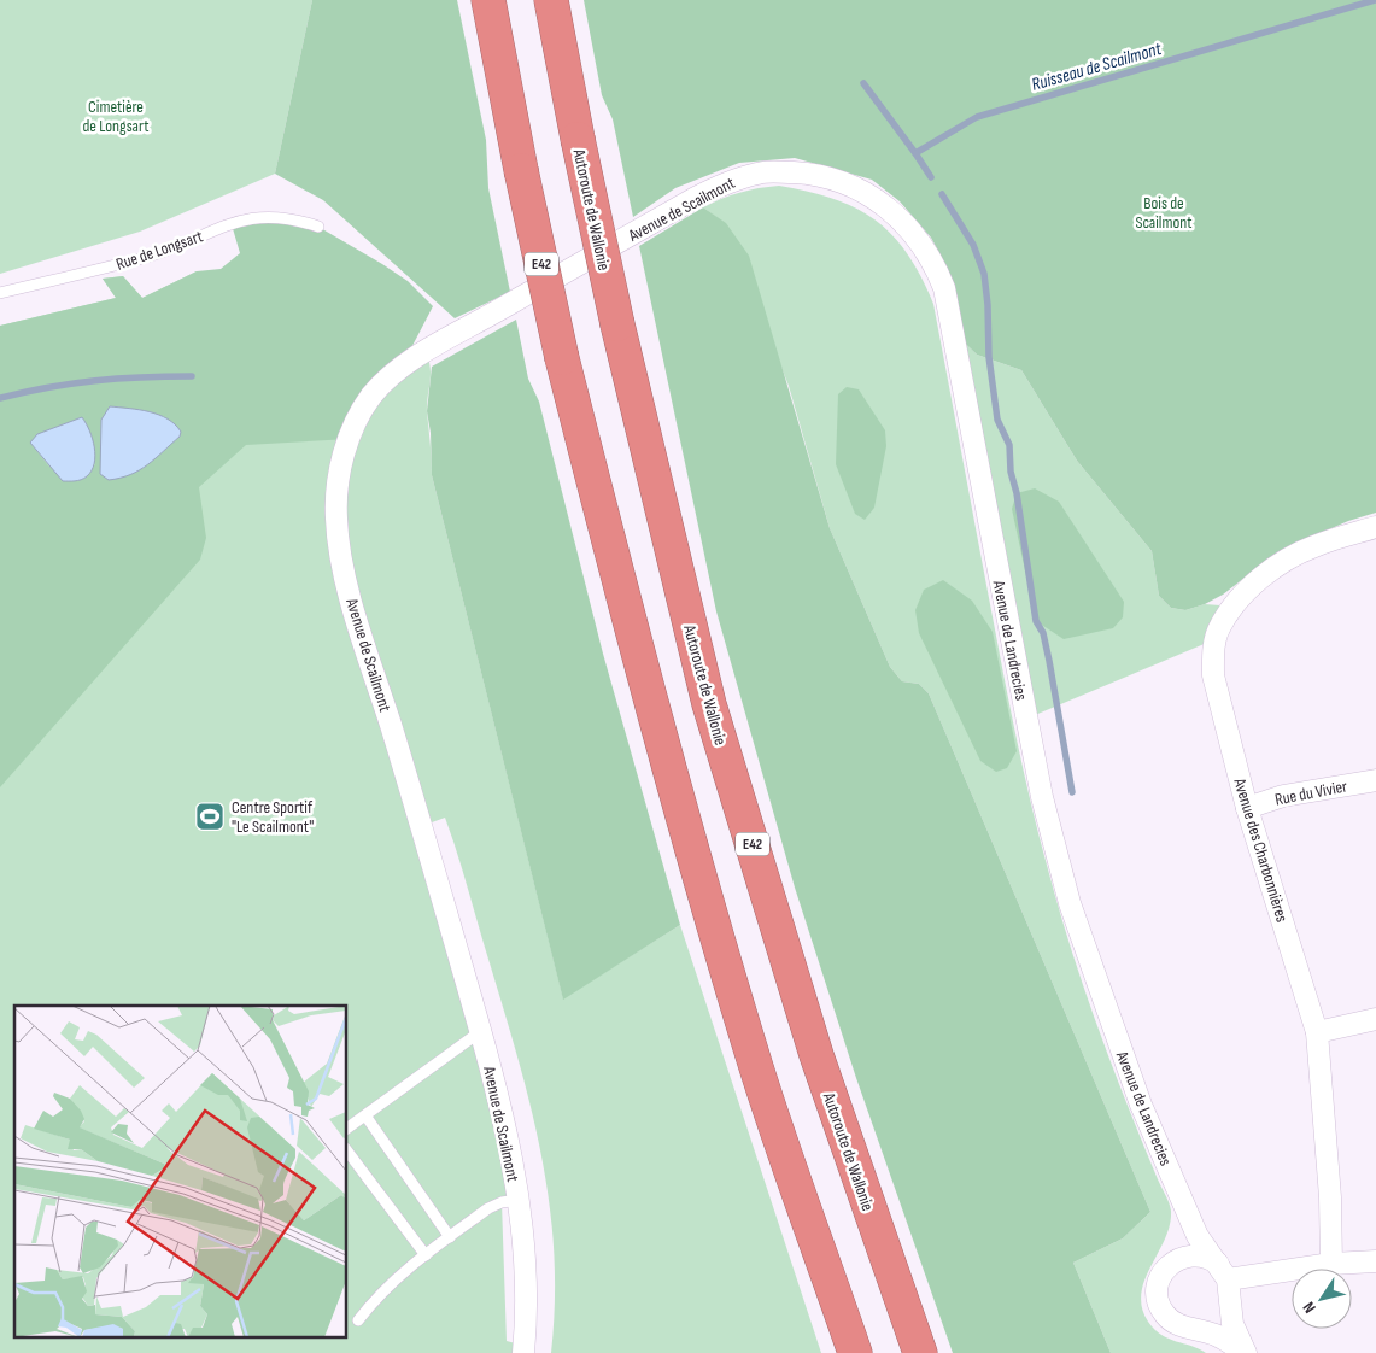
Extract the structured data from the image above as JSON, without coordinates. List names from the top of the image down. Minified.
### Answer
{"streets":{"highway":["Autoroute de Wallonie","E42"],"street":["Avenue de Scailmont","Avenue de Landrecies","Rue du Vivier","Avenue des Charbonnières"],"lane":["Rue de Longsart"]},"crossings":[["Avenue de Scailmont","Avenue de Landrecies"],["Rue du Vivier","Avenue des Charbonnières"]],"water":["Ruisseau de Scailmont"],"parks":["Cimetière de Longsart","Bois de Scailmont"],"places":{"sports":["Centre Sportif \"Le Scailmont\""]},"north":"bottom left"}
